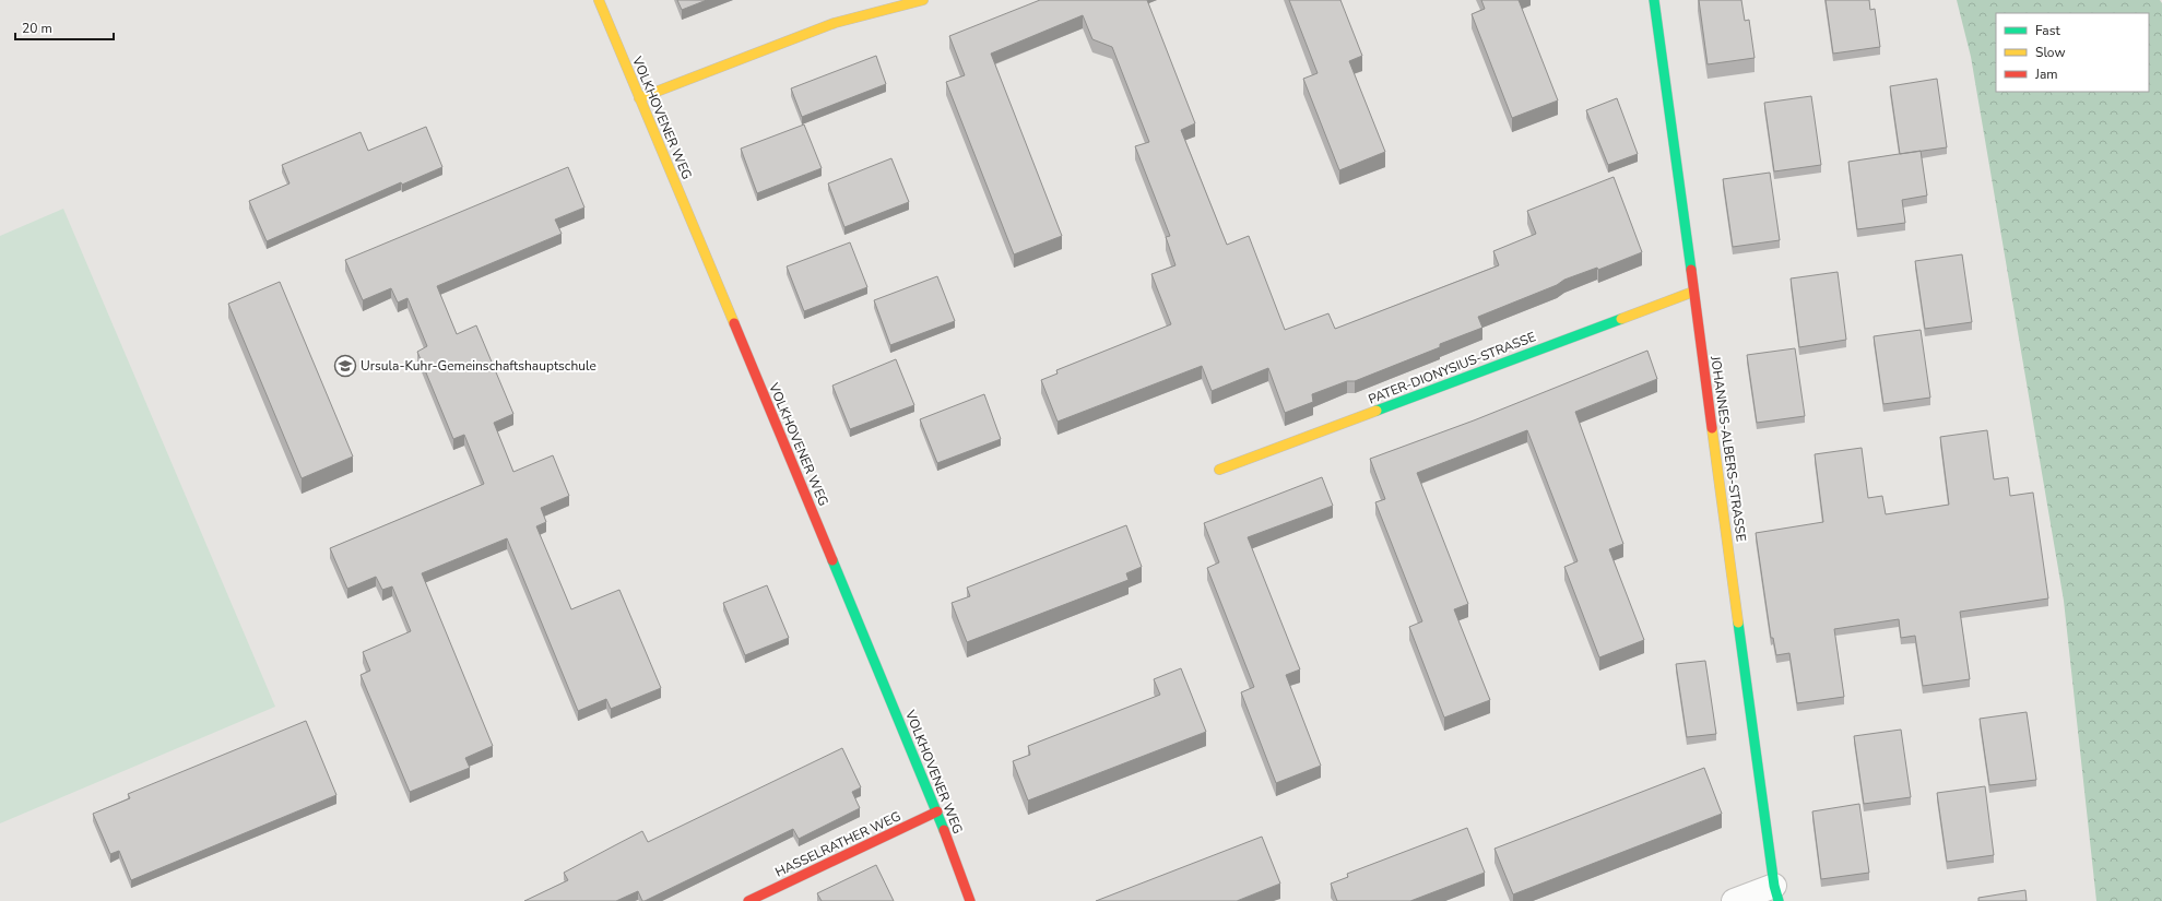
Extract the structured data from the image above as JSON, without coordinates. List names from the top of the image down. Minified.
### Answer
{"streets":{"street":["VOLKHOVENER WEG","PATER-DIONYSIUS-STRASSE","JOHANNES-ALBERS-STRASSE","HASSELRATHER WEG"]},"crossings":[["VOLKHOVENER WEG","HASSELRATHER WEG"],["PATER-DIONYSIUS-STRASSE","JOHANNES-ALBERS-STRASSE"]],"places":{"school or university":["Ursula-Kuhr-Gemeinschaftshauptschule"]},"legend":["Fast","Slow","Jam"],"scale_bar":"20 m"}
